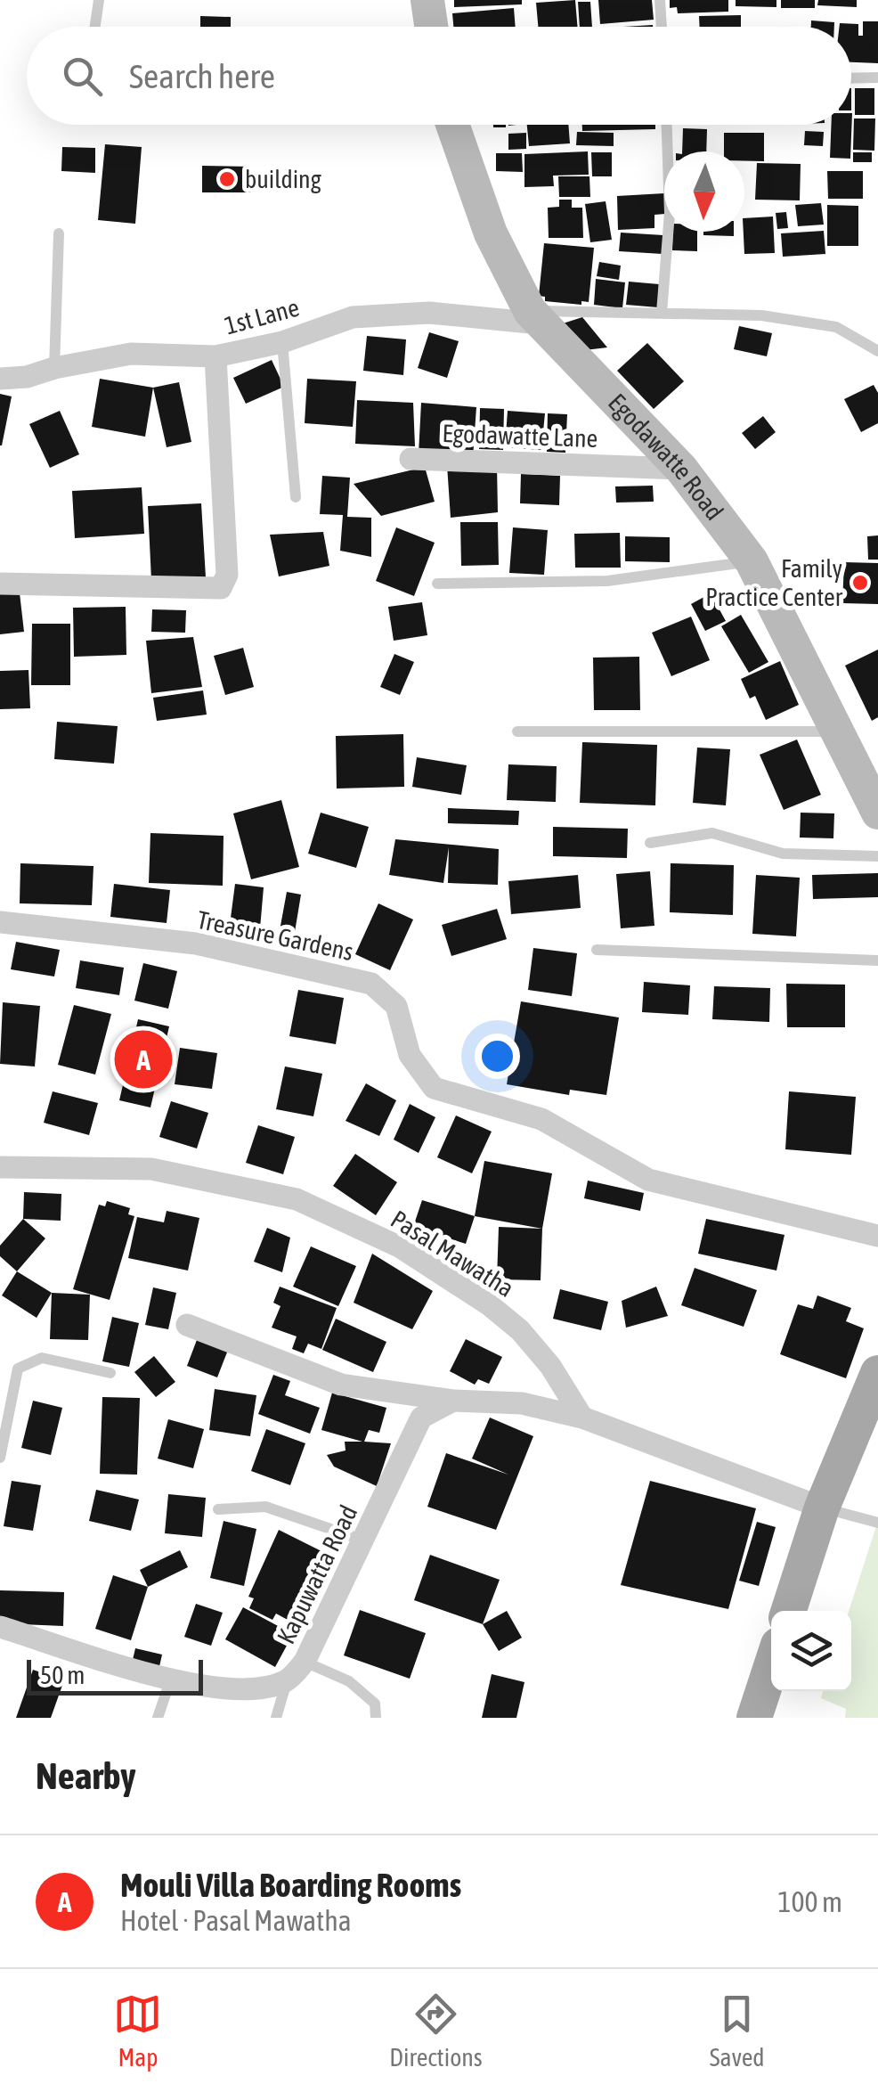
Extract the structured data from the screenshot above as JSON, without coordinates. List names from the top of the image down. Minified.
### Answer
{"streets":{"street":["1st Lane","Egodawatte Lane","Egodawatte Road","Treasure Gardens","Pasal Mawatha","Kapuwatta Road"]},"crossings":[["1st Lane","Egodawatte Road"],["Egodawatte Lane","Egodawatte Road"]],"places":["building","Family Practice Center"],"scale_bar":"50 m","north":"bottom","page":{"search":"Search here","pins":"A","scale":"50 m","heading":"Nearby","list":[{"mark":"A","name":"Mouli Villa Boarding Rooms","note":"Hotel · Pasal Mawatha","value":"100 m"}],"nav":["Map","Directions","Saved"]}}
